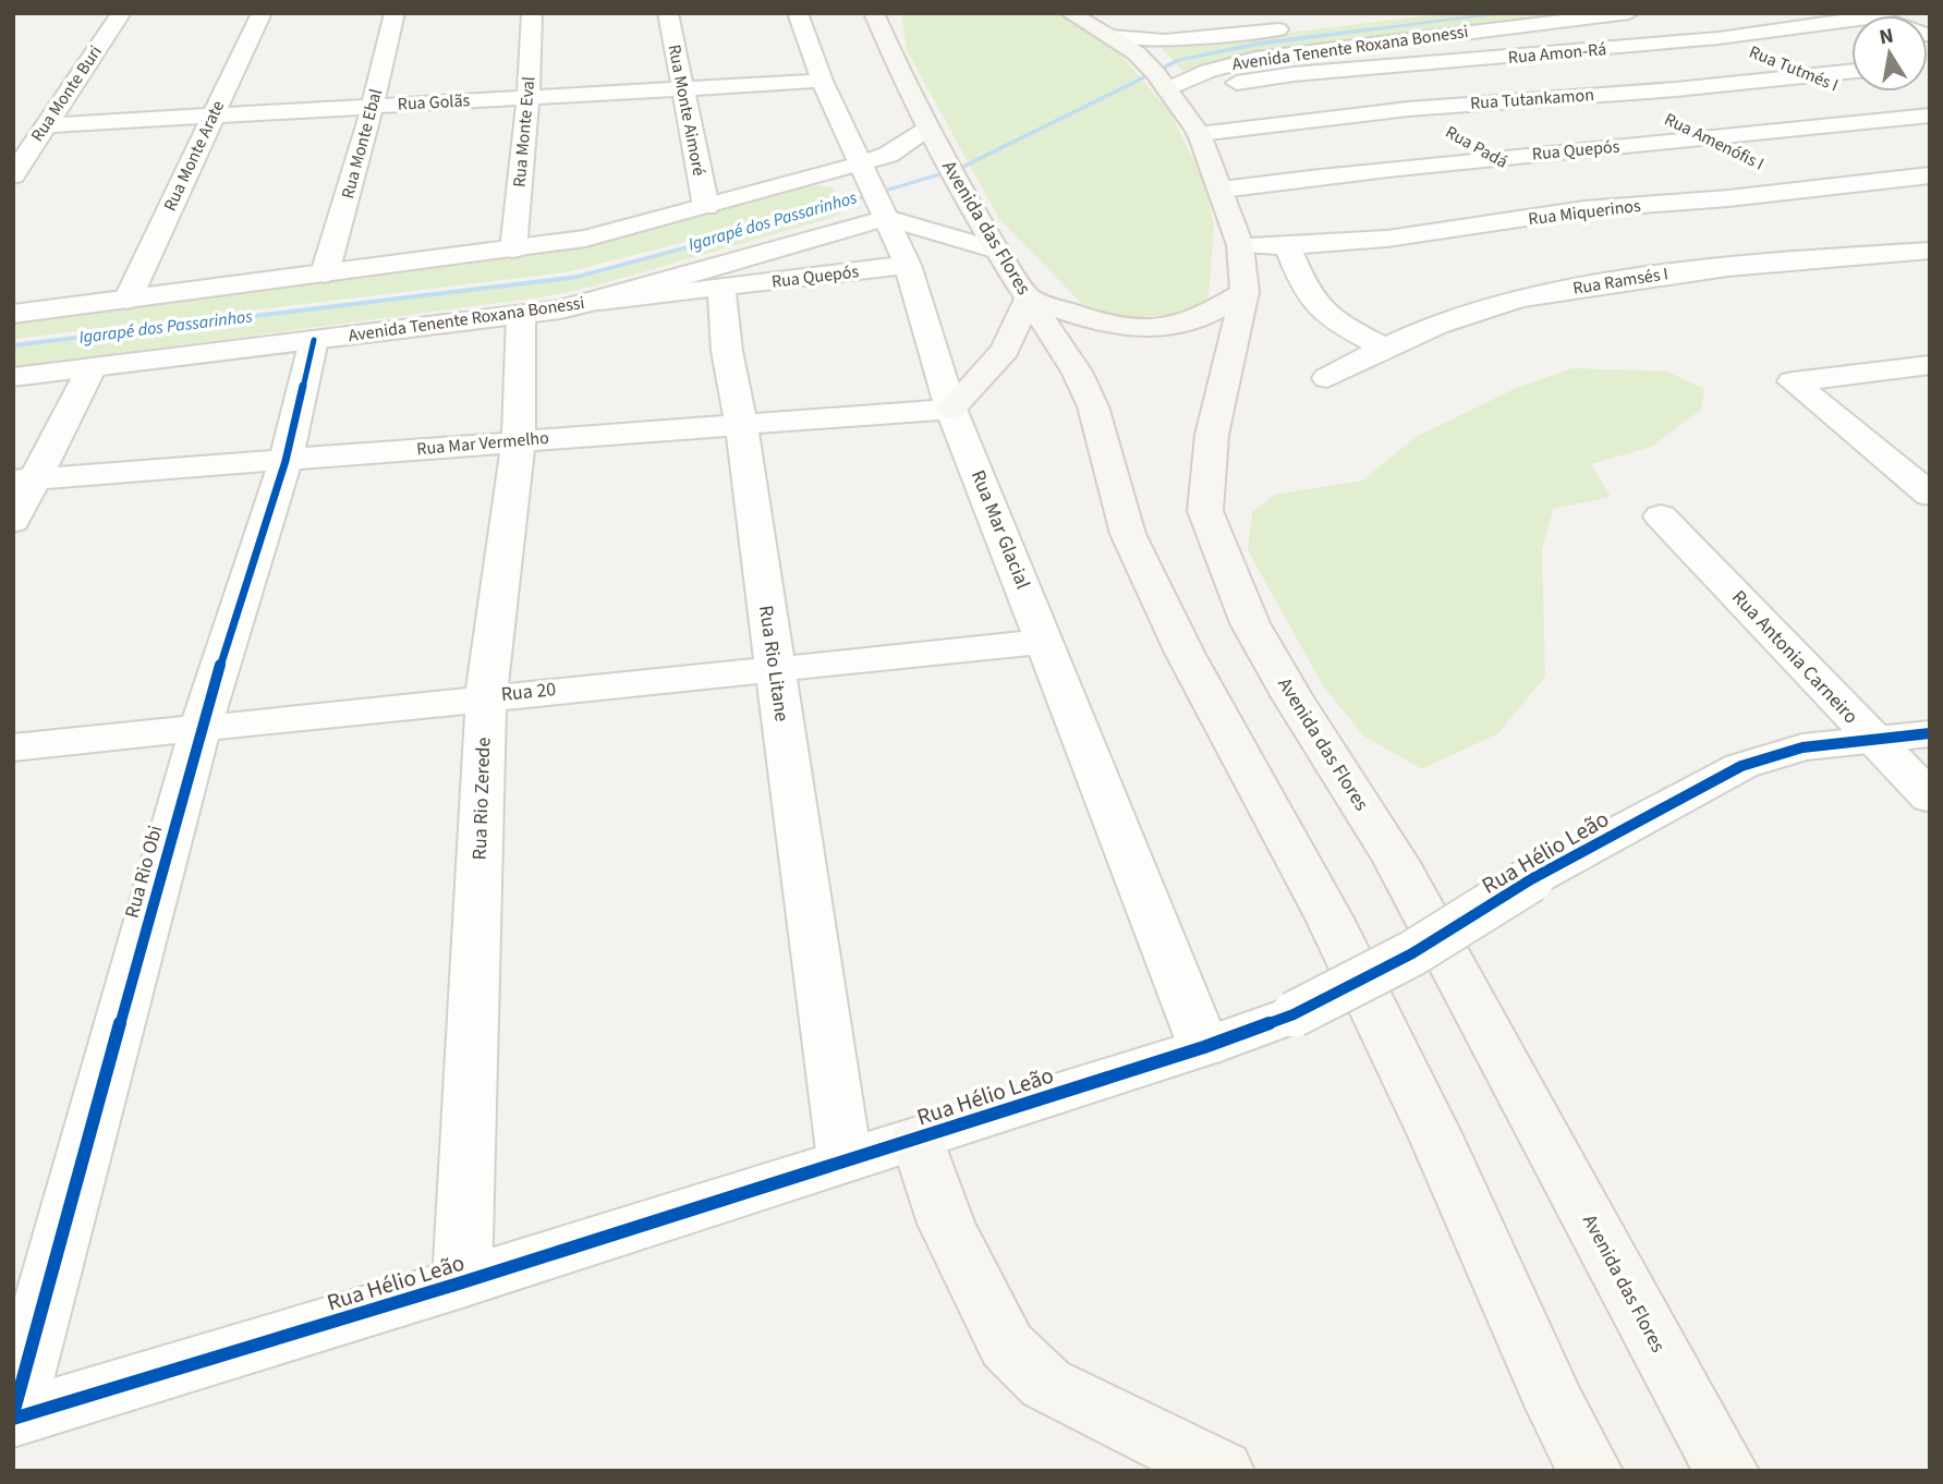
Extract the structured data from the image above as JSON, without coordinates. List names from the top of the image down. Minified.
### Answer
{"streets":{"main road":["Avenida das Flores"],"street":["Avenida Tenente Roxana Bonessi","Rua Amon-Rá","Rua Tutmés I","Rua Monte Buri","Rua Tutankamon","Rua Golãs","Rua Monte Aimoré","Rua Monte Eval","Rua Amenófis I","Rua Monte Ebal","Rua Padá","Rua Quepós","Rua Monte Arate","Rua Miquerinos","Rua Ramsés I","Rua Mar Vermelho","Rua Mar Glacial","Rua Antonia Carneiro","Rua Rio Litane","Rua 20","Rua Rio Zerede","Rua Hélio Leão","Rua Rio Obi"]},"crossings":[["Avenida Tenente Roxana Bonessi","Avenida das Flores"],["Avenida Tenente Roxana Bonessi","Rua Mar Glacial"],["Avenida Tenente Roxana Bonessi","Rua Rio Zerede"],["Avenida Tenente Roxana Bonessi","Rua Rio Obi"],["Rua Amon-Rá","Rua Tutmés I"],["Rua Tutmés I","Rua Tutankamon"],["Rua Tutmés I","Rua Quepós"],["Rua Monte Buri","Rua Golãs"],["Rua Tutankamon","Rua Amenófis I"],["Rua Tutankamon","Rua Padá"],["Rua Golãs","Rua Monte Aimoré"],["Rua Golãs","Rua Monte Eval"],["Rua Golãs","Rua Monte Ebal"],["Rua Golãs","Rua Monte Arate"],["Rua Golãs","Rua Mar Glacial"],["Rua Amenófis I","Rua Quepós"],["Rua Amenófis I","Rua Miquerinos"],["Rua Padá","Rua Quepós"],["Rua Padá","Rua Miquerinos"],["Rua Quepós","Rua Mar Glacial"],["Rua Quepós","Rua Rio Litane"],["Rua Miquerinos","Avenida das Flores"],["Rua Mar Vermelho","Rua Mar Glacial"],["Rua Mar Vermelho","Rua Rio Litane"],["Rua Mar Vermelho","Rua Rio Zerede"],["Rua Mar Vermelho","Rua Rio Obi"],["Rua Mar Glacial","Rua 20"],["Rua Mar Glacial","Rua Hélio Leão"],["Rua Antonia Carneiro","Rua Hélio Leão"],["Rua Rio Litane","Rua 20"],["Rua Rio Litane","Rua Hélio Leão"],["Rua 20","Rua Rio Zerede"],["Rua 20","Rua Rio Obi"],["Rua Rio Zerede","Rua Hélio Leão"],["Rua Hélio Leão","Rua Rio Obi"]],"water":["Igarapé dos Passarinhos"],"north":"top"}
